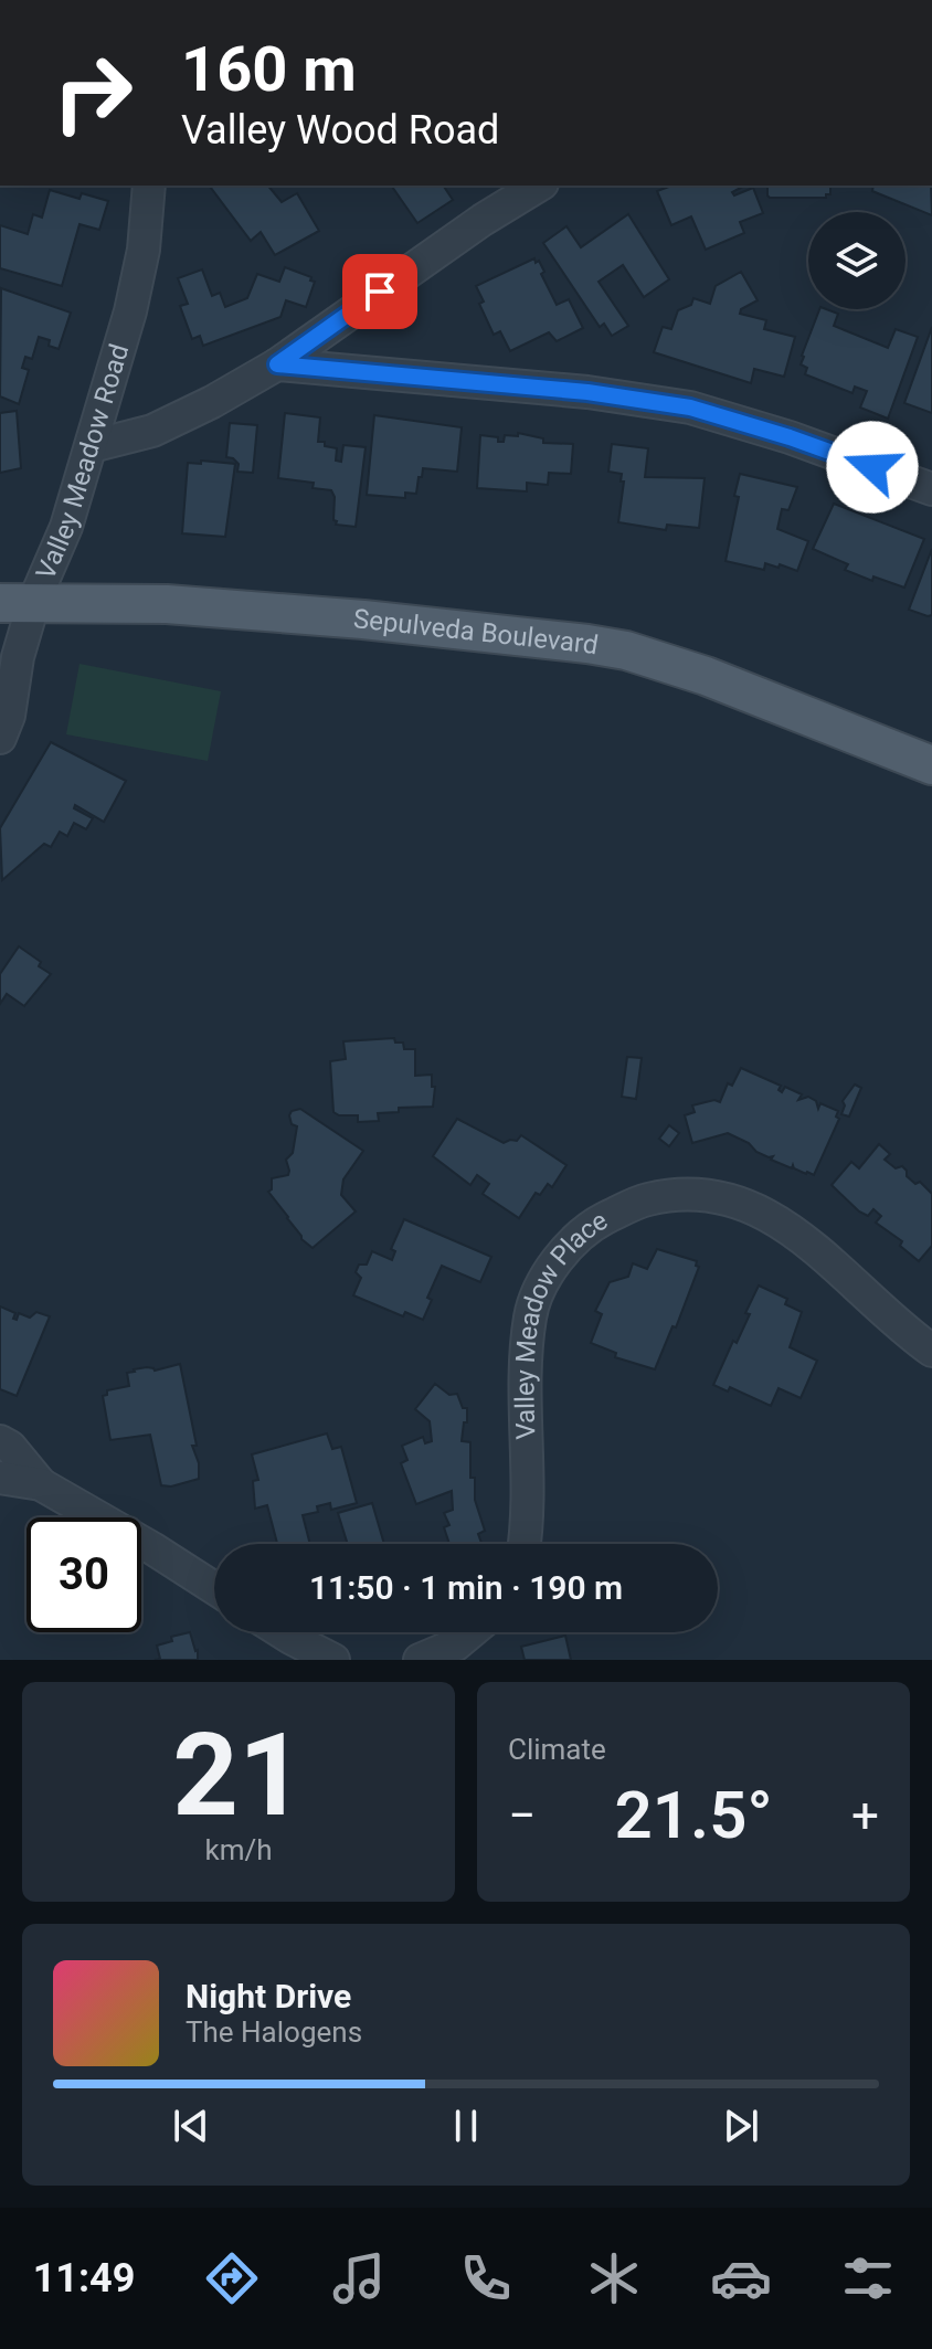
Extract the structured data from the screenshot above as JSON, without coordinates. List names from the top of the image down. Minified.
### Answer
{"streets":{"main road":["Sepulveda Boulevard"],"street":["Valley Meadow Road","Valley Meadow Place"]},"crossings":[["Valley Meadow Road","Sepulveda Boulevard"]],"page":{"turn":["160 m","Valley Wood Road"],"limit":"30","trip":"11:50 · 1 min · 190 m","tile":[["21","km/h"],"Climate"],"heat":["−","21.5°","+"],"song":["Night Drive","The Halogens"],"tabs":"11:49"}}
